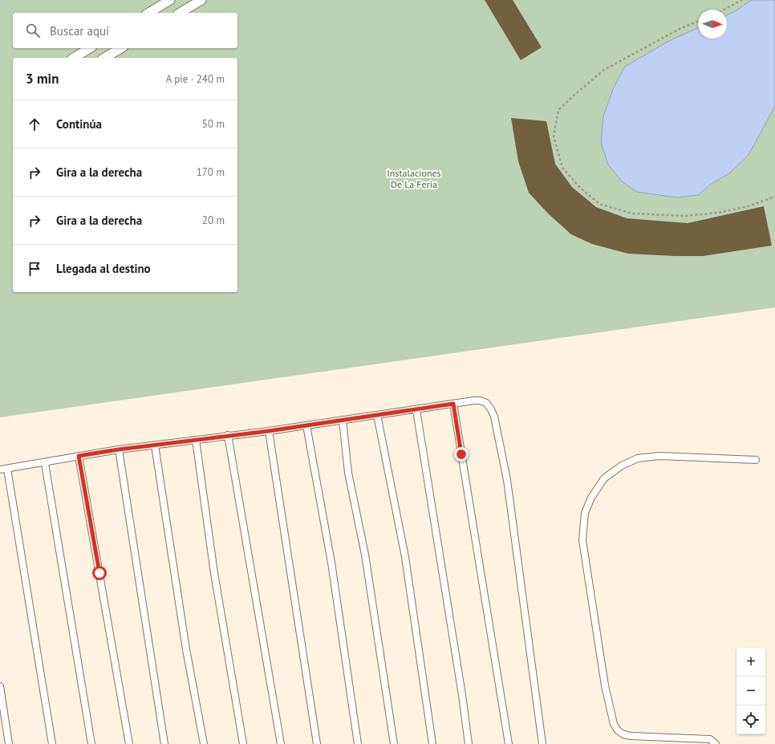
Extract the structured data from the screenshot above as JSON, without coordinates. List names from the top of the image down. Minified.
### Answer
{"parks":["Instalaciones De La Feria"],"north":"right","page":{"search":"Buscar aquí","heading":["3 min","A pie · 240 m"],"list":[["Continúa","50 m"],["Gira a la derecha","170 m"],["Gira a la derecha","20 m"],"Llegada al destino"],"map_buttons":["+","−"]}}
